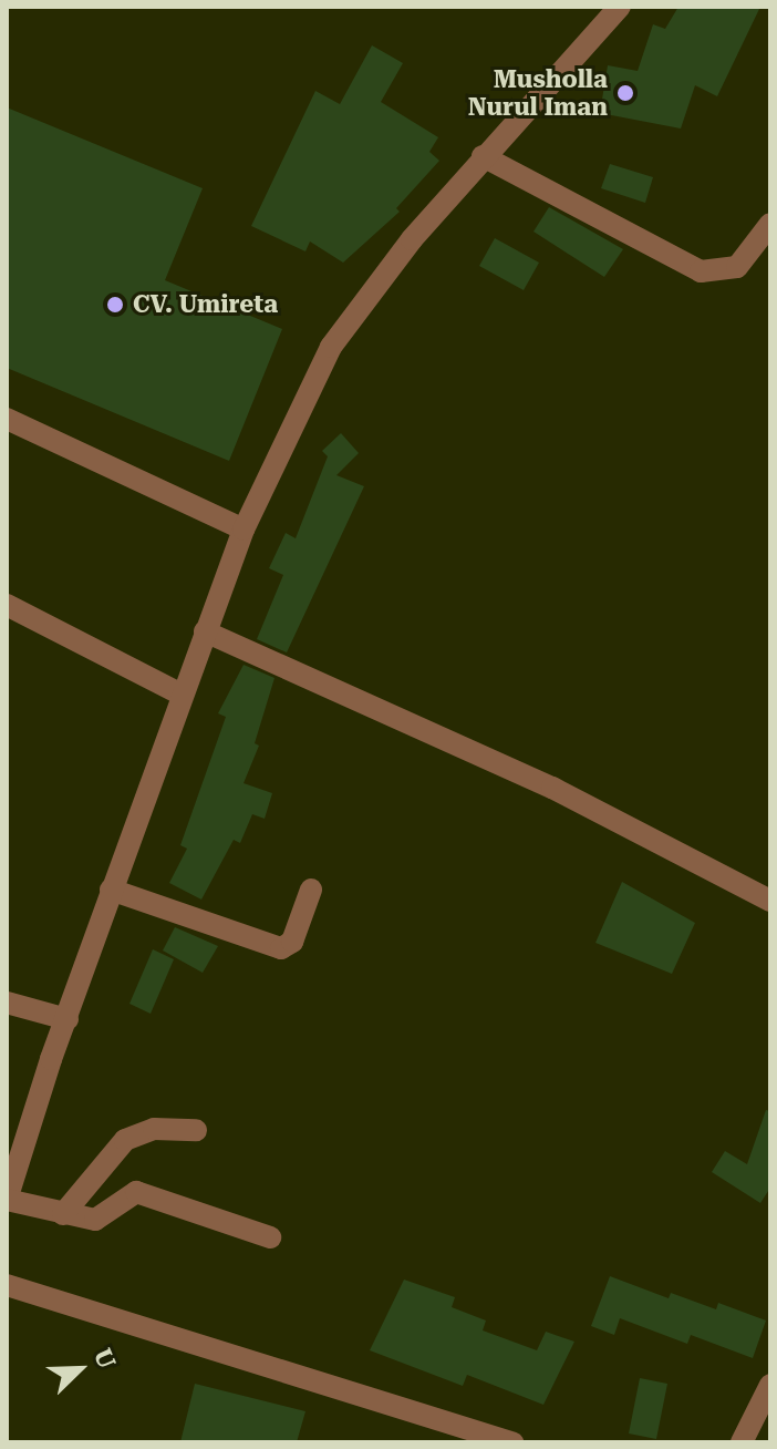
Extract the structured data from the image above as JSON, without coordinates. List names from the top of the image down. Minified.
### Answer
{"places":["Musholla Nurul Iman","CV. Umireta"],"north":"top right"}
